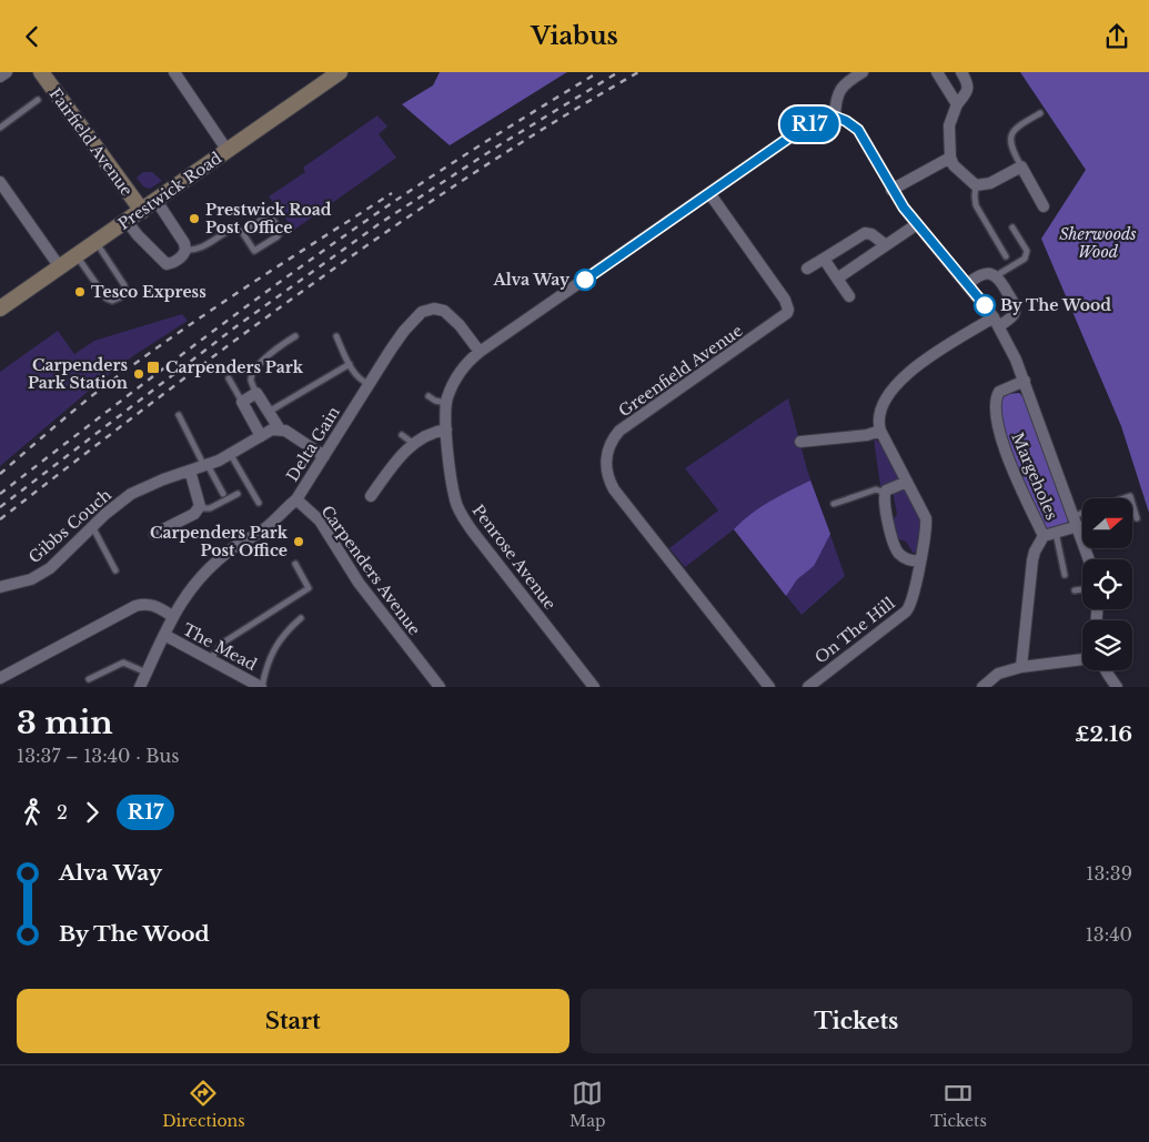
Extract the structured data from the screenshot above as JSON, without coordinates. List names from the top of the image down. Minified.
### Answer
{"streets":{"main road":["Fairfield Avenue","Prestwick Road"],"street":["Greenfield Avenue","Delta Gain","Margeholes","Gibbs Couch","Penrose Avenue","Carpenders Avenue","On The Hill","The Mead"]},"crossings":[["Fairfield Avenue","Prestwick Road"],["Delta Gain","Penrose Avenue"],["Delta Gain","Carpenders Avenue"],["Delta Gain","The Mead"]],"parks":["Sherwoods Wood"],"places":{"other":["Prestwick Road Post Office","Alva Way","Tesco Express","By The Wood","Carpenders Park Station","Carpenders Park Post Office"],"transit":["Carpenders Park"]},"lines":["bus line R17"],"north":"right","page":{"header":"Viabus","on_map":"R17","heading":["3 min","13:37 – 13:40 · Bus","£2.16"],"legs":["2","R17"],"list":[{"name":"Alva Way","value":"13:39"},{"name":"By The Wood","value":"13:40"}],"buttons":["Start","Tickets"],"tabs":["Directions","Map","Tickets"]}}
